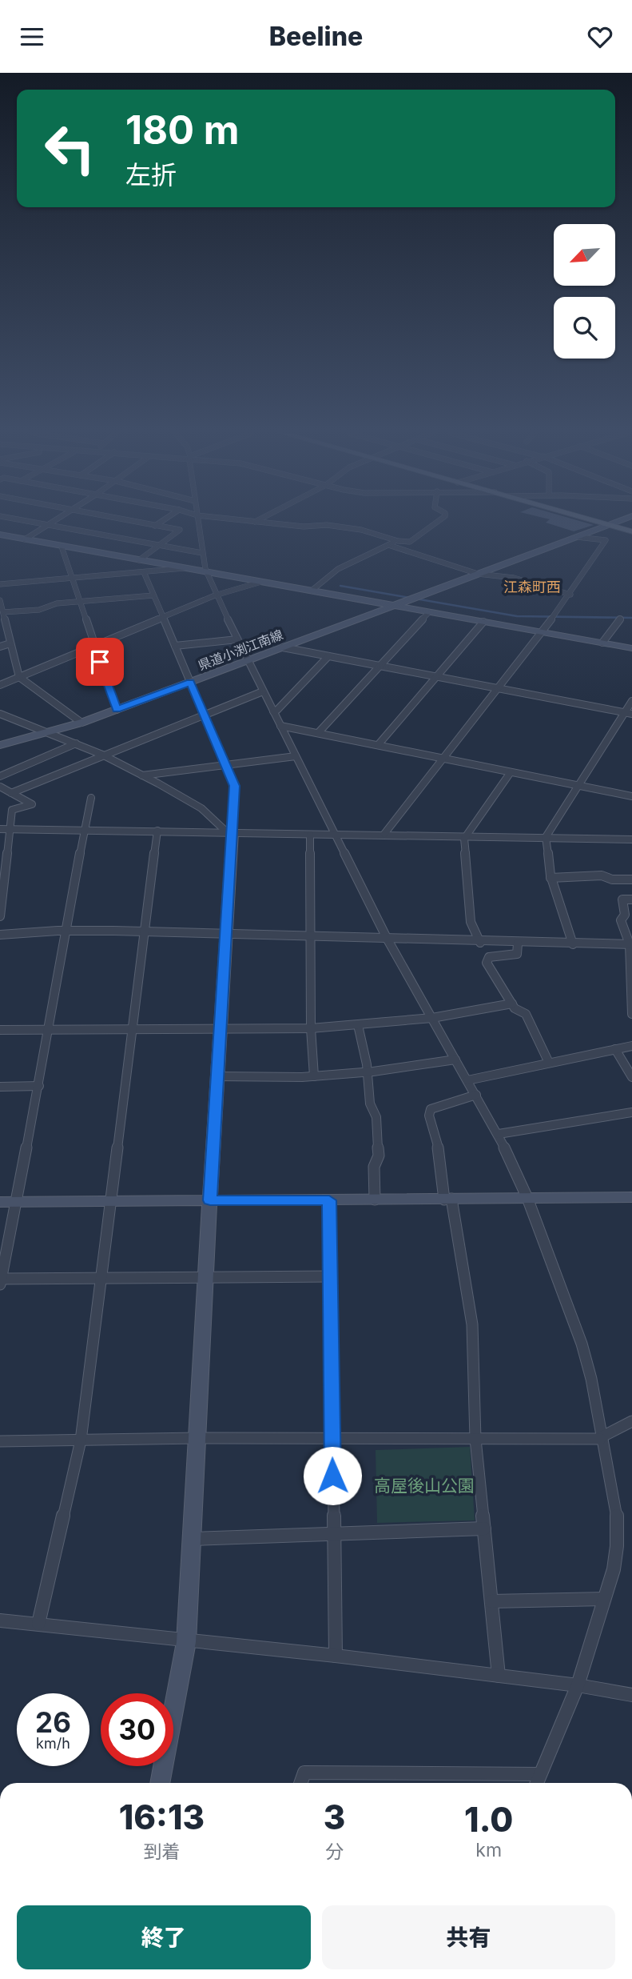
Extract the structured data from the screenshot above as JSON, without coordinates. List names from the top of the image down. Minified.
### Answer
{"streets":{"street":["県道小渕江南線"]},"districts":["江森町西"],"parks":["高屋後山公園"],"north":"bottom left","page":{"header":"Beeline","turn":["180 m","左折"],"speed":"26 km/h","limit":"30","eta":["16:13","到着","3","分","1.0","km"],"buttons":["終了","共有"]}}
